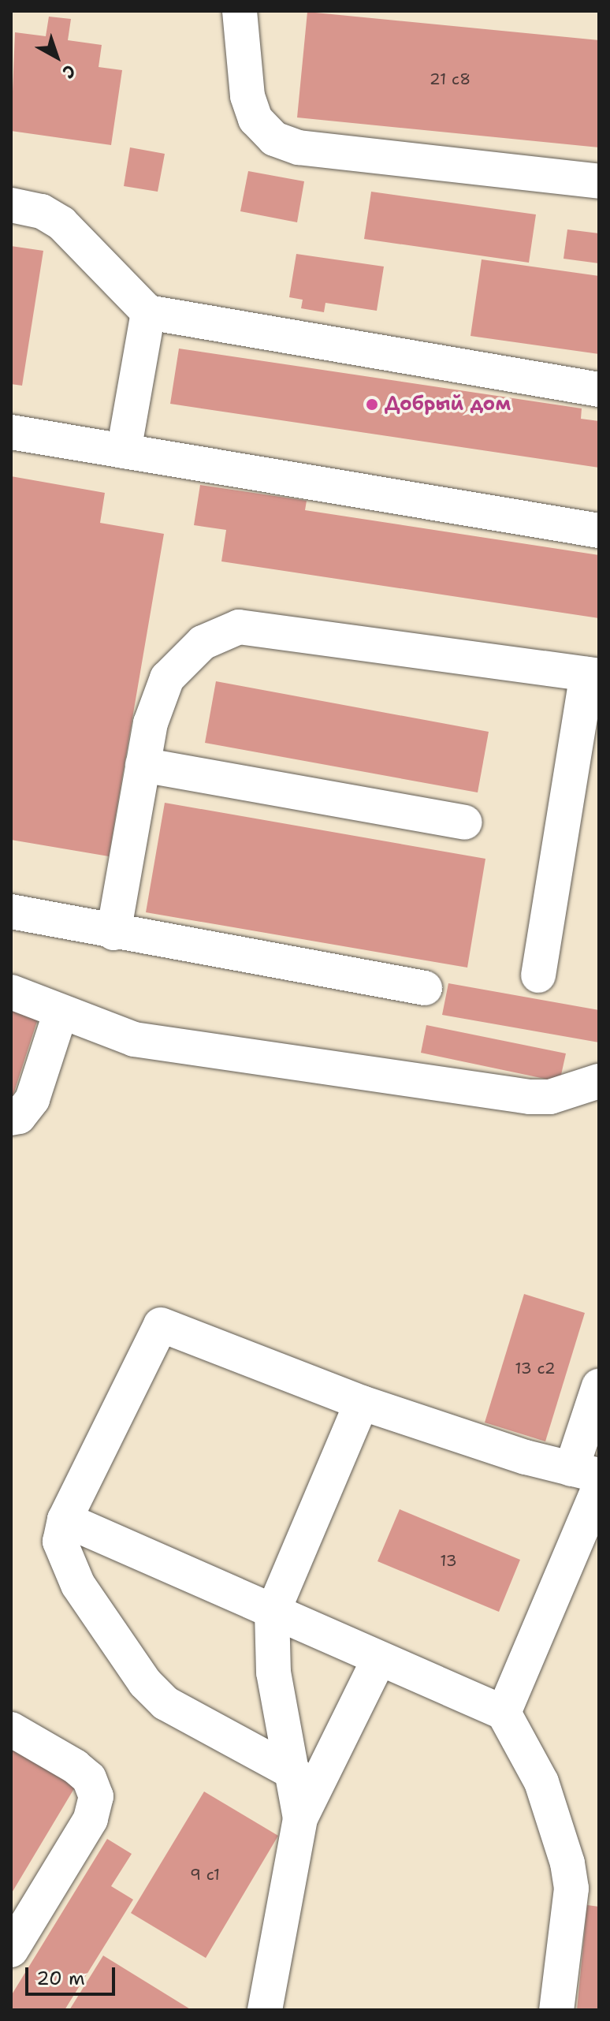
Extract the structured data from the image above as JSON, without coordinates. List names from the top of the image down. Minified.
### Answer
{"places":["Добрый дом"],"house_numbers":["21 с8","13 с2","13","9 с1"],"scale_bar":"20 m","north":"bottom right"}
